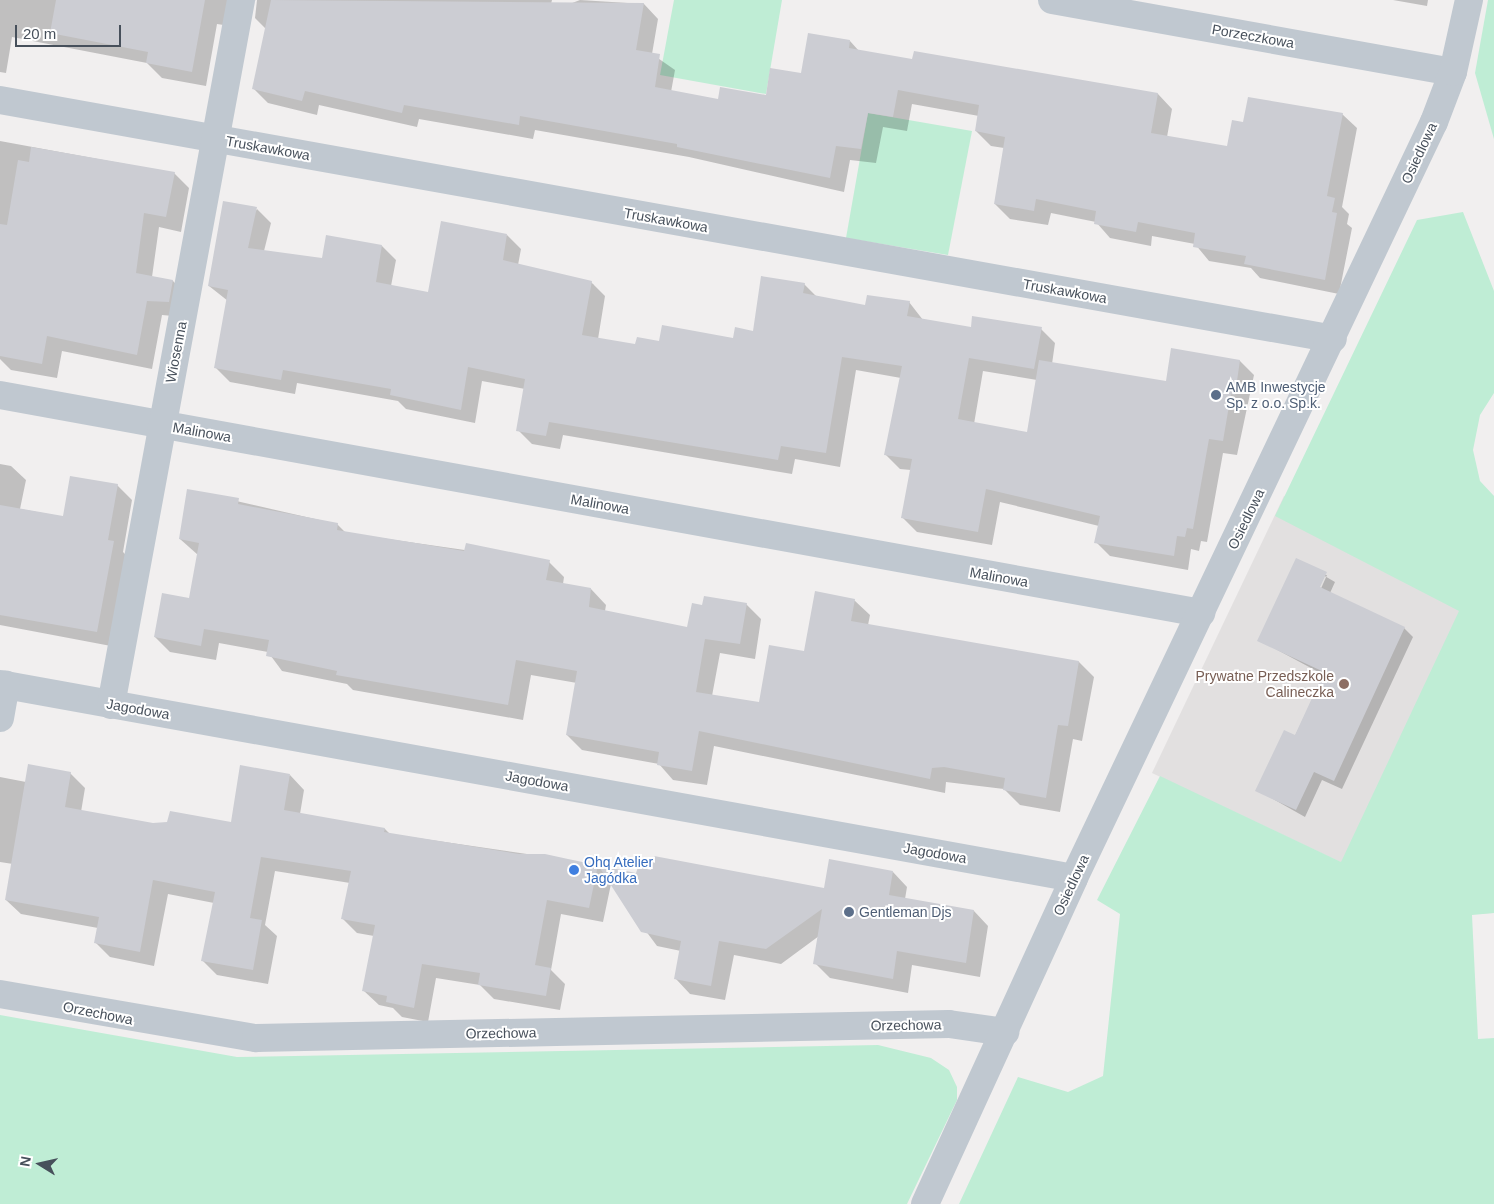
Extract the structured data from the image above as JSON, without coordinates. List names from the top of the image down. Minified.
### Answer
{"streets":{"street":["Porzeczkowa","Truskawkowa","Osiedlowa","Wiosenna","Malinowa","Jagodowa","Orzechowa"]},"crossings":[["Porzeczkowa","Osiedlowa"],["Truskawkowa","Osiedlowa"],["Truskawkowa","Wiosenna"],["Osiedlowa","Malinowa"],["Osiedlowa","Jagodowa"],["Osiedlowa","Orzechowa"],["Wiosenna","Malinowa"],["Wiosenna","Jagodowa"]],"places":["AMB Inwestycje Sp. z o.o. Sp.k.","Prywatne Przedszkole Calineczka","Ohq Atelier Jagódka","Gentleman Djs"],"scale_bar":"20 m","north":"left"}
